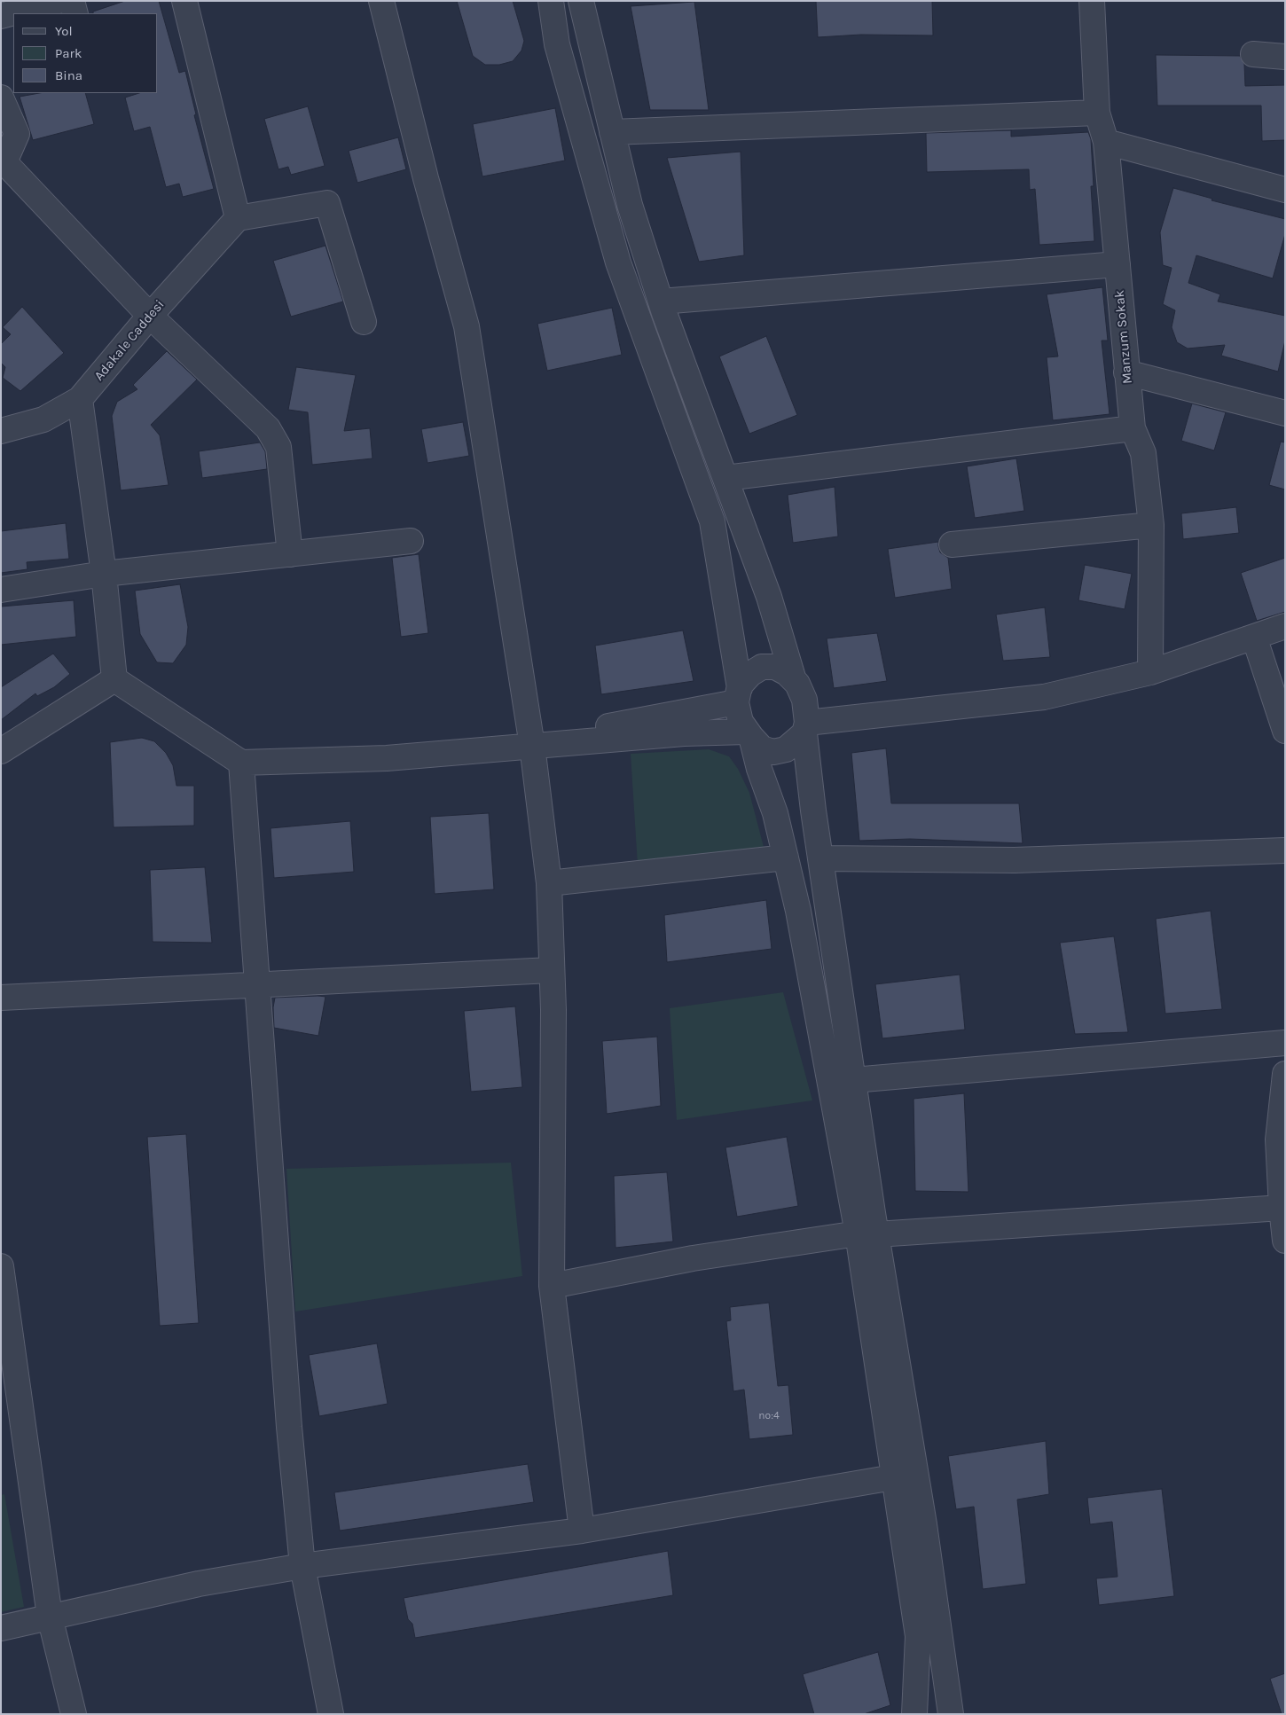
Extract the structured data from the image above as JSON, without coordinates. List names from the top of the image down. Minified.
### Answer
{"streets":{"street":["Manzum Sokak","Adakale Caddesi"]},"house_numbers":["no:4"],"legend":["Yol","Park","Bina"]}
